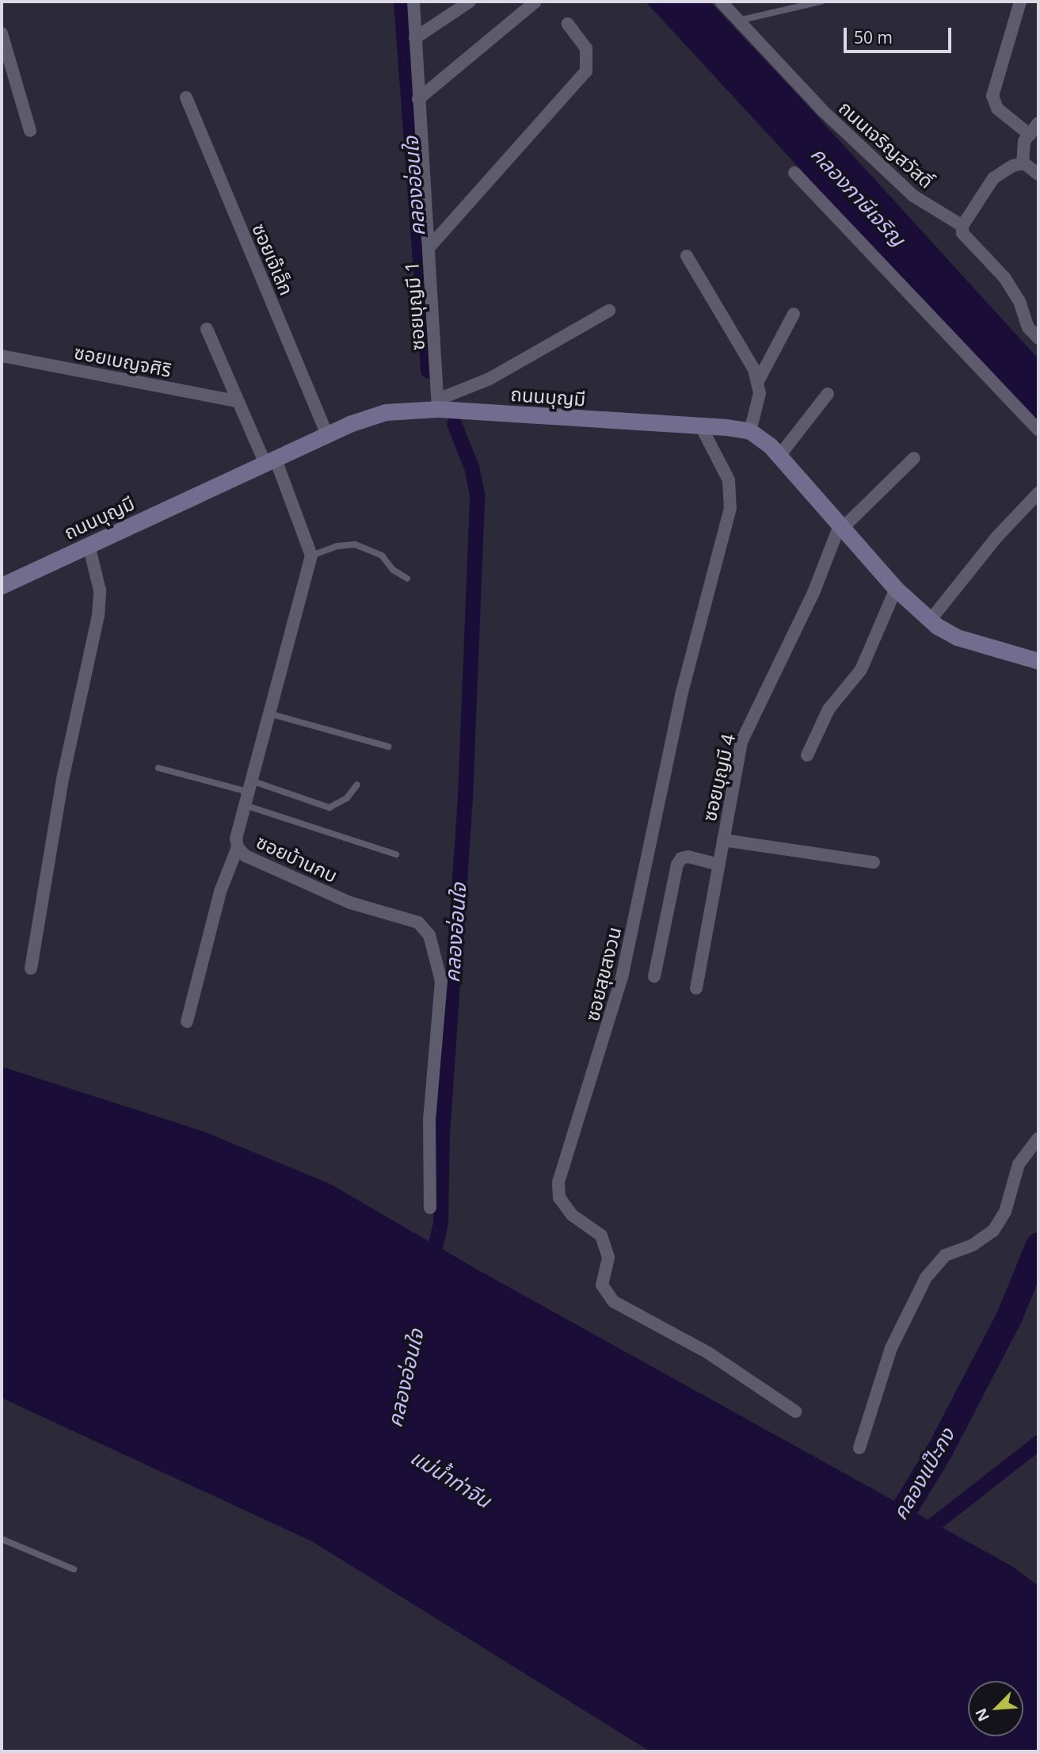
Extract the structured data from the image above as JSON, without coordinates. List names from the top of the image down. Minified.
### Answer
{"streets":{"street":["ถนนเจริญสวัสดิ์","ซอยเจ๊เล็ก","ซอยบุญมี 1","ซอยเบญจศิริ","ถนนบุญมี","ซอยบุญมี 4","ซอยบ้านกบ","ซอยสุขสงวน"]},"crossings":[["ซอยเจ๊เล็ก","ถนนบุญมี"],["ซอยบุญมี 1","ถนนบุญมี"],["ถนนบุญมี","ซอยสุขสงวน"]],"water":["คลองอ่อนใจ","คลองภาษีเจริญ","คลองแป๊ะกง","แม่น้ำท่าจีน"],"scale_bar":"50 m","north":"bottom left"}
